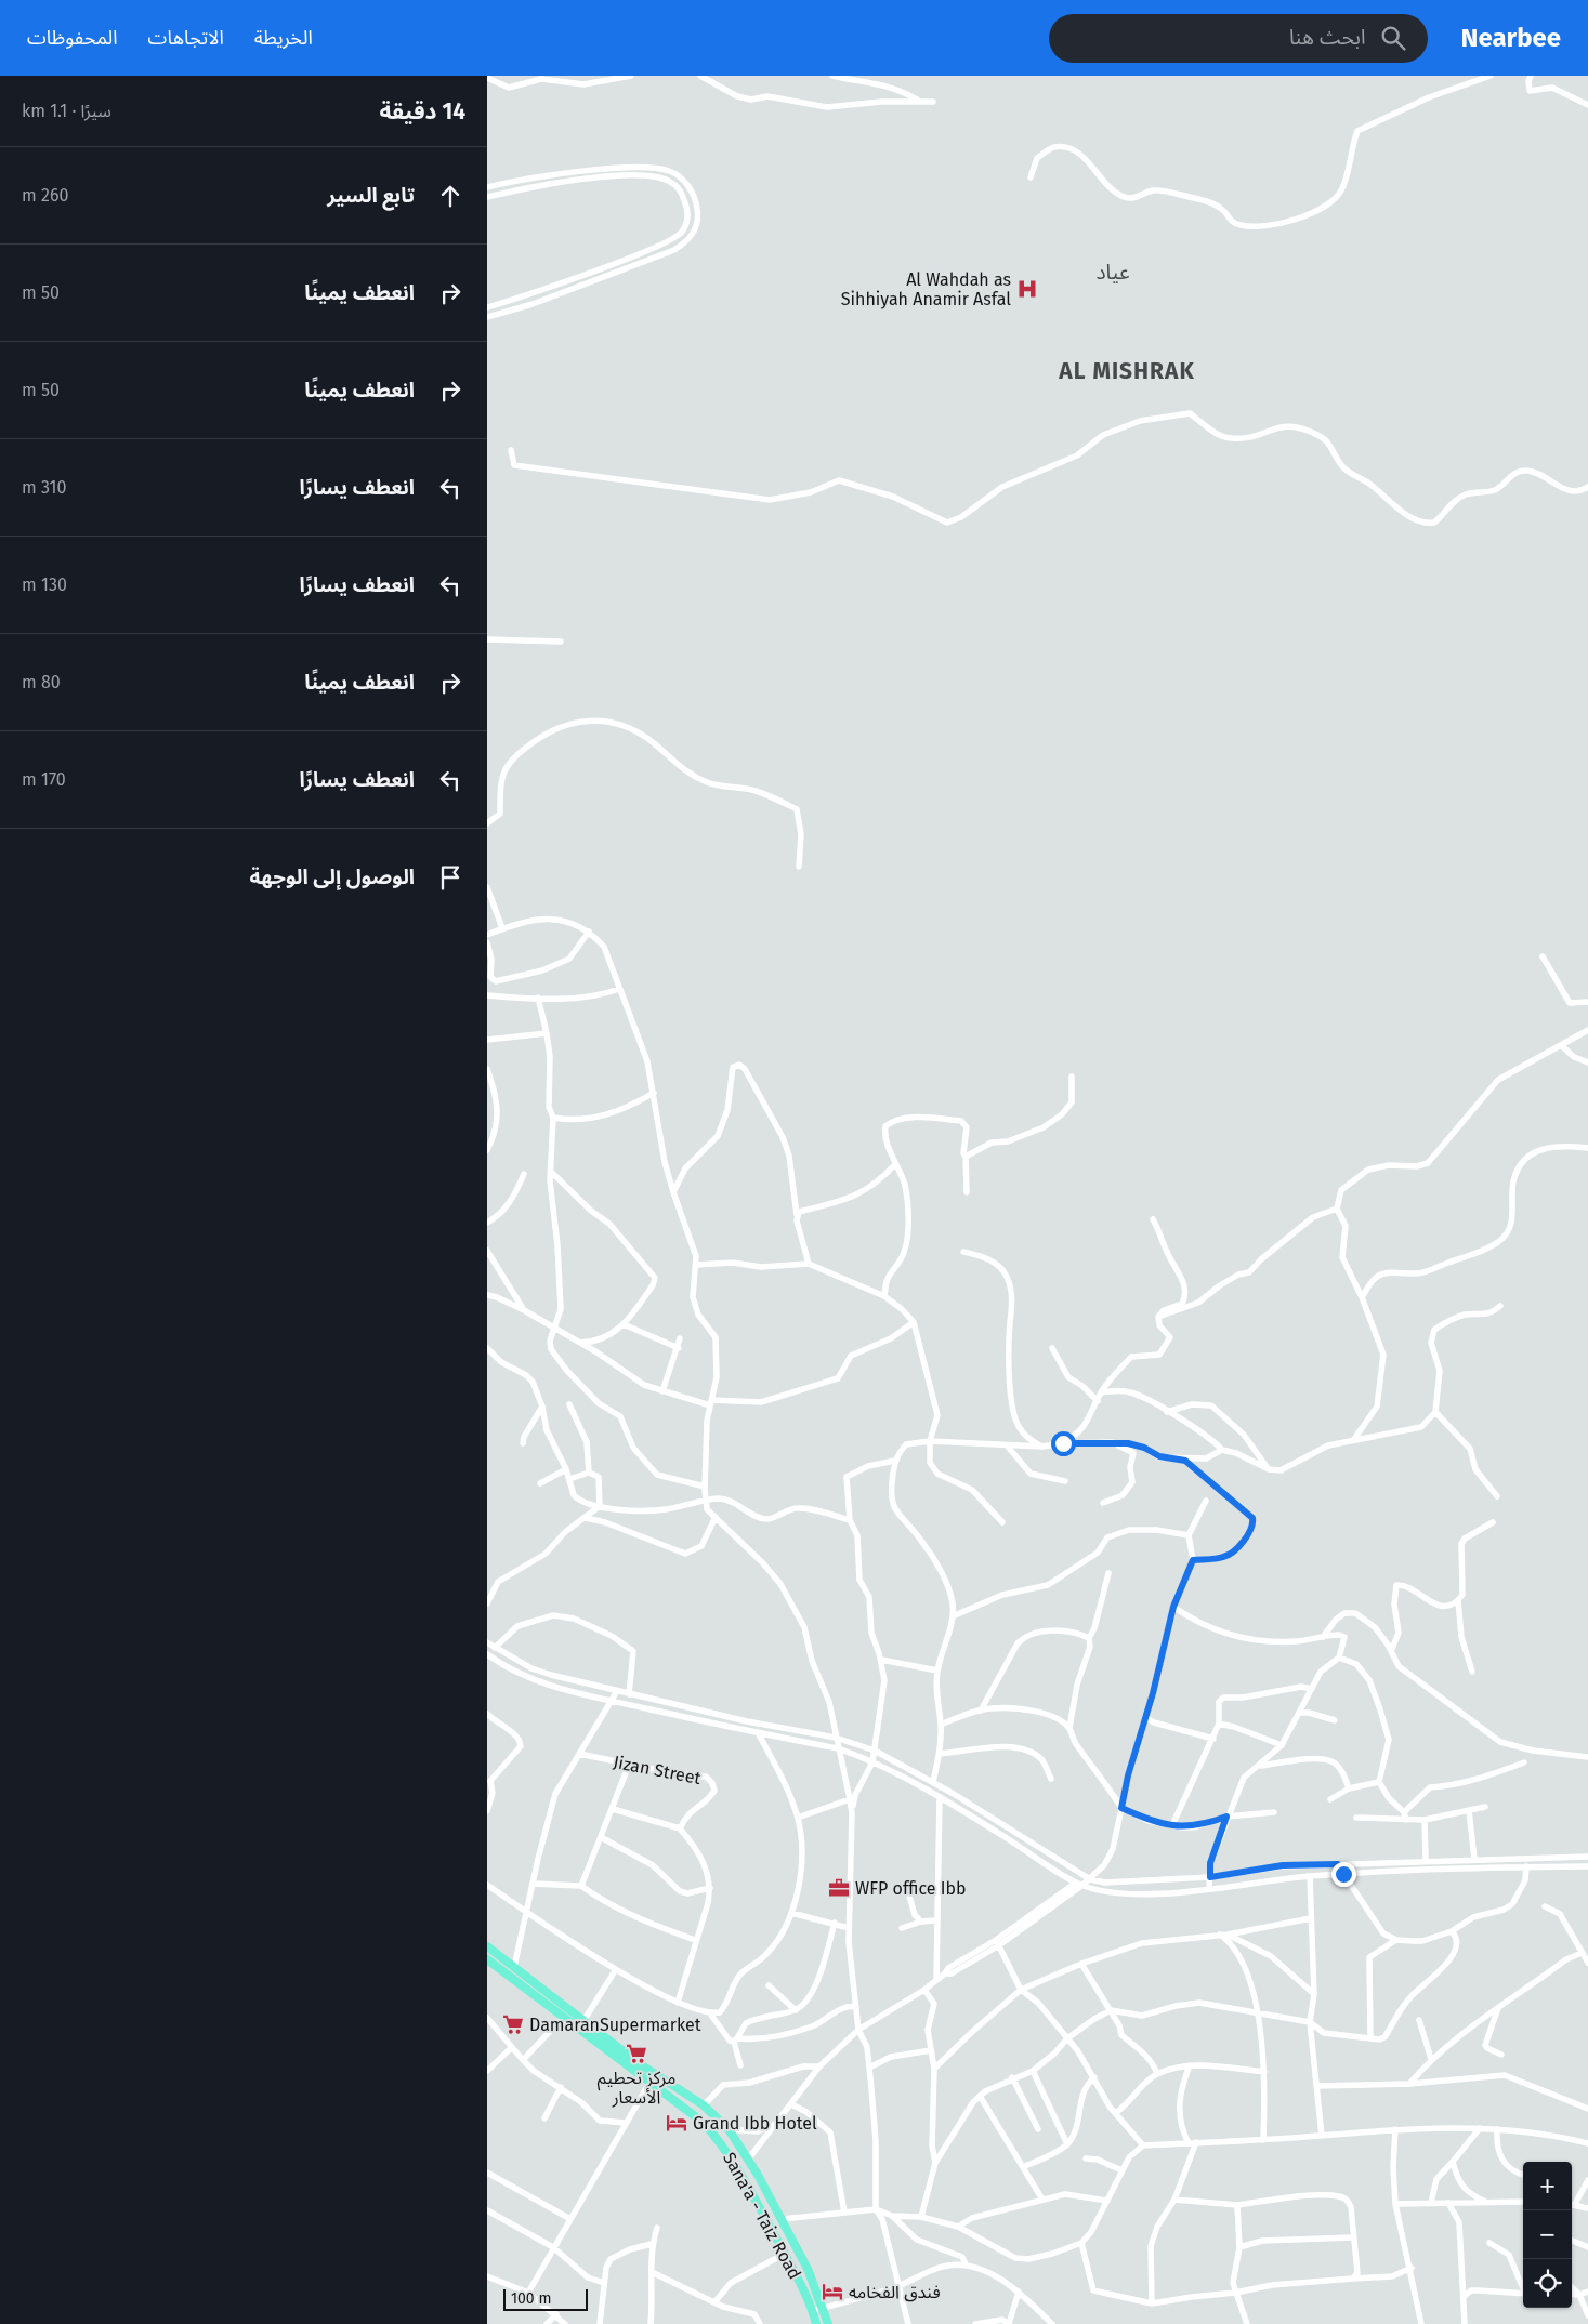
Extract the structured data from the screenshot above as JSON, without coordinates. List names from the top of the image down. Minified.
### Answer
{"streets":{"highway":["Sana'a - Taiz Road"],"street":["Jizan Street"]},"districts":["عياد","AL MISHRAK"],"places":{"hospital":["Al Wahdah as Sihhiyah Anamir Asfal"],"office":["WFP office Ibb"],"supermarket":["DamaranSupermarket","مركز تحطيم الأسعار"],"hotel":["Grand Ibb Hotel","فندق الفخامه"]},"scale_bar":"100 m","page":{"header":"Nearbee","search":"ابحث هنا","nav":["الخريطة","الاتجاهات","المحفوظات"],"heading":["14 دقيقة","سيرًا · 1.1 km"],"list":[["تابع السير","260 m"],["انعطف يمينًا","50 m"],["انعطف يمينًا","50 m"],["انعطف يسارًا","310 m"],["انعطف يسارًا","130 m"],["انعطف يمينًا","80 m"],["انعطف يسارًا","170 m"],"الوصول إلى الوجهة"],"map_buttons":["+","−"],"scale":"100 m"}}
